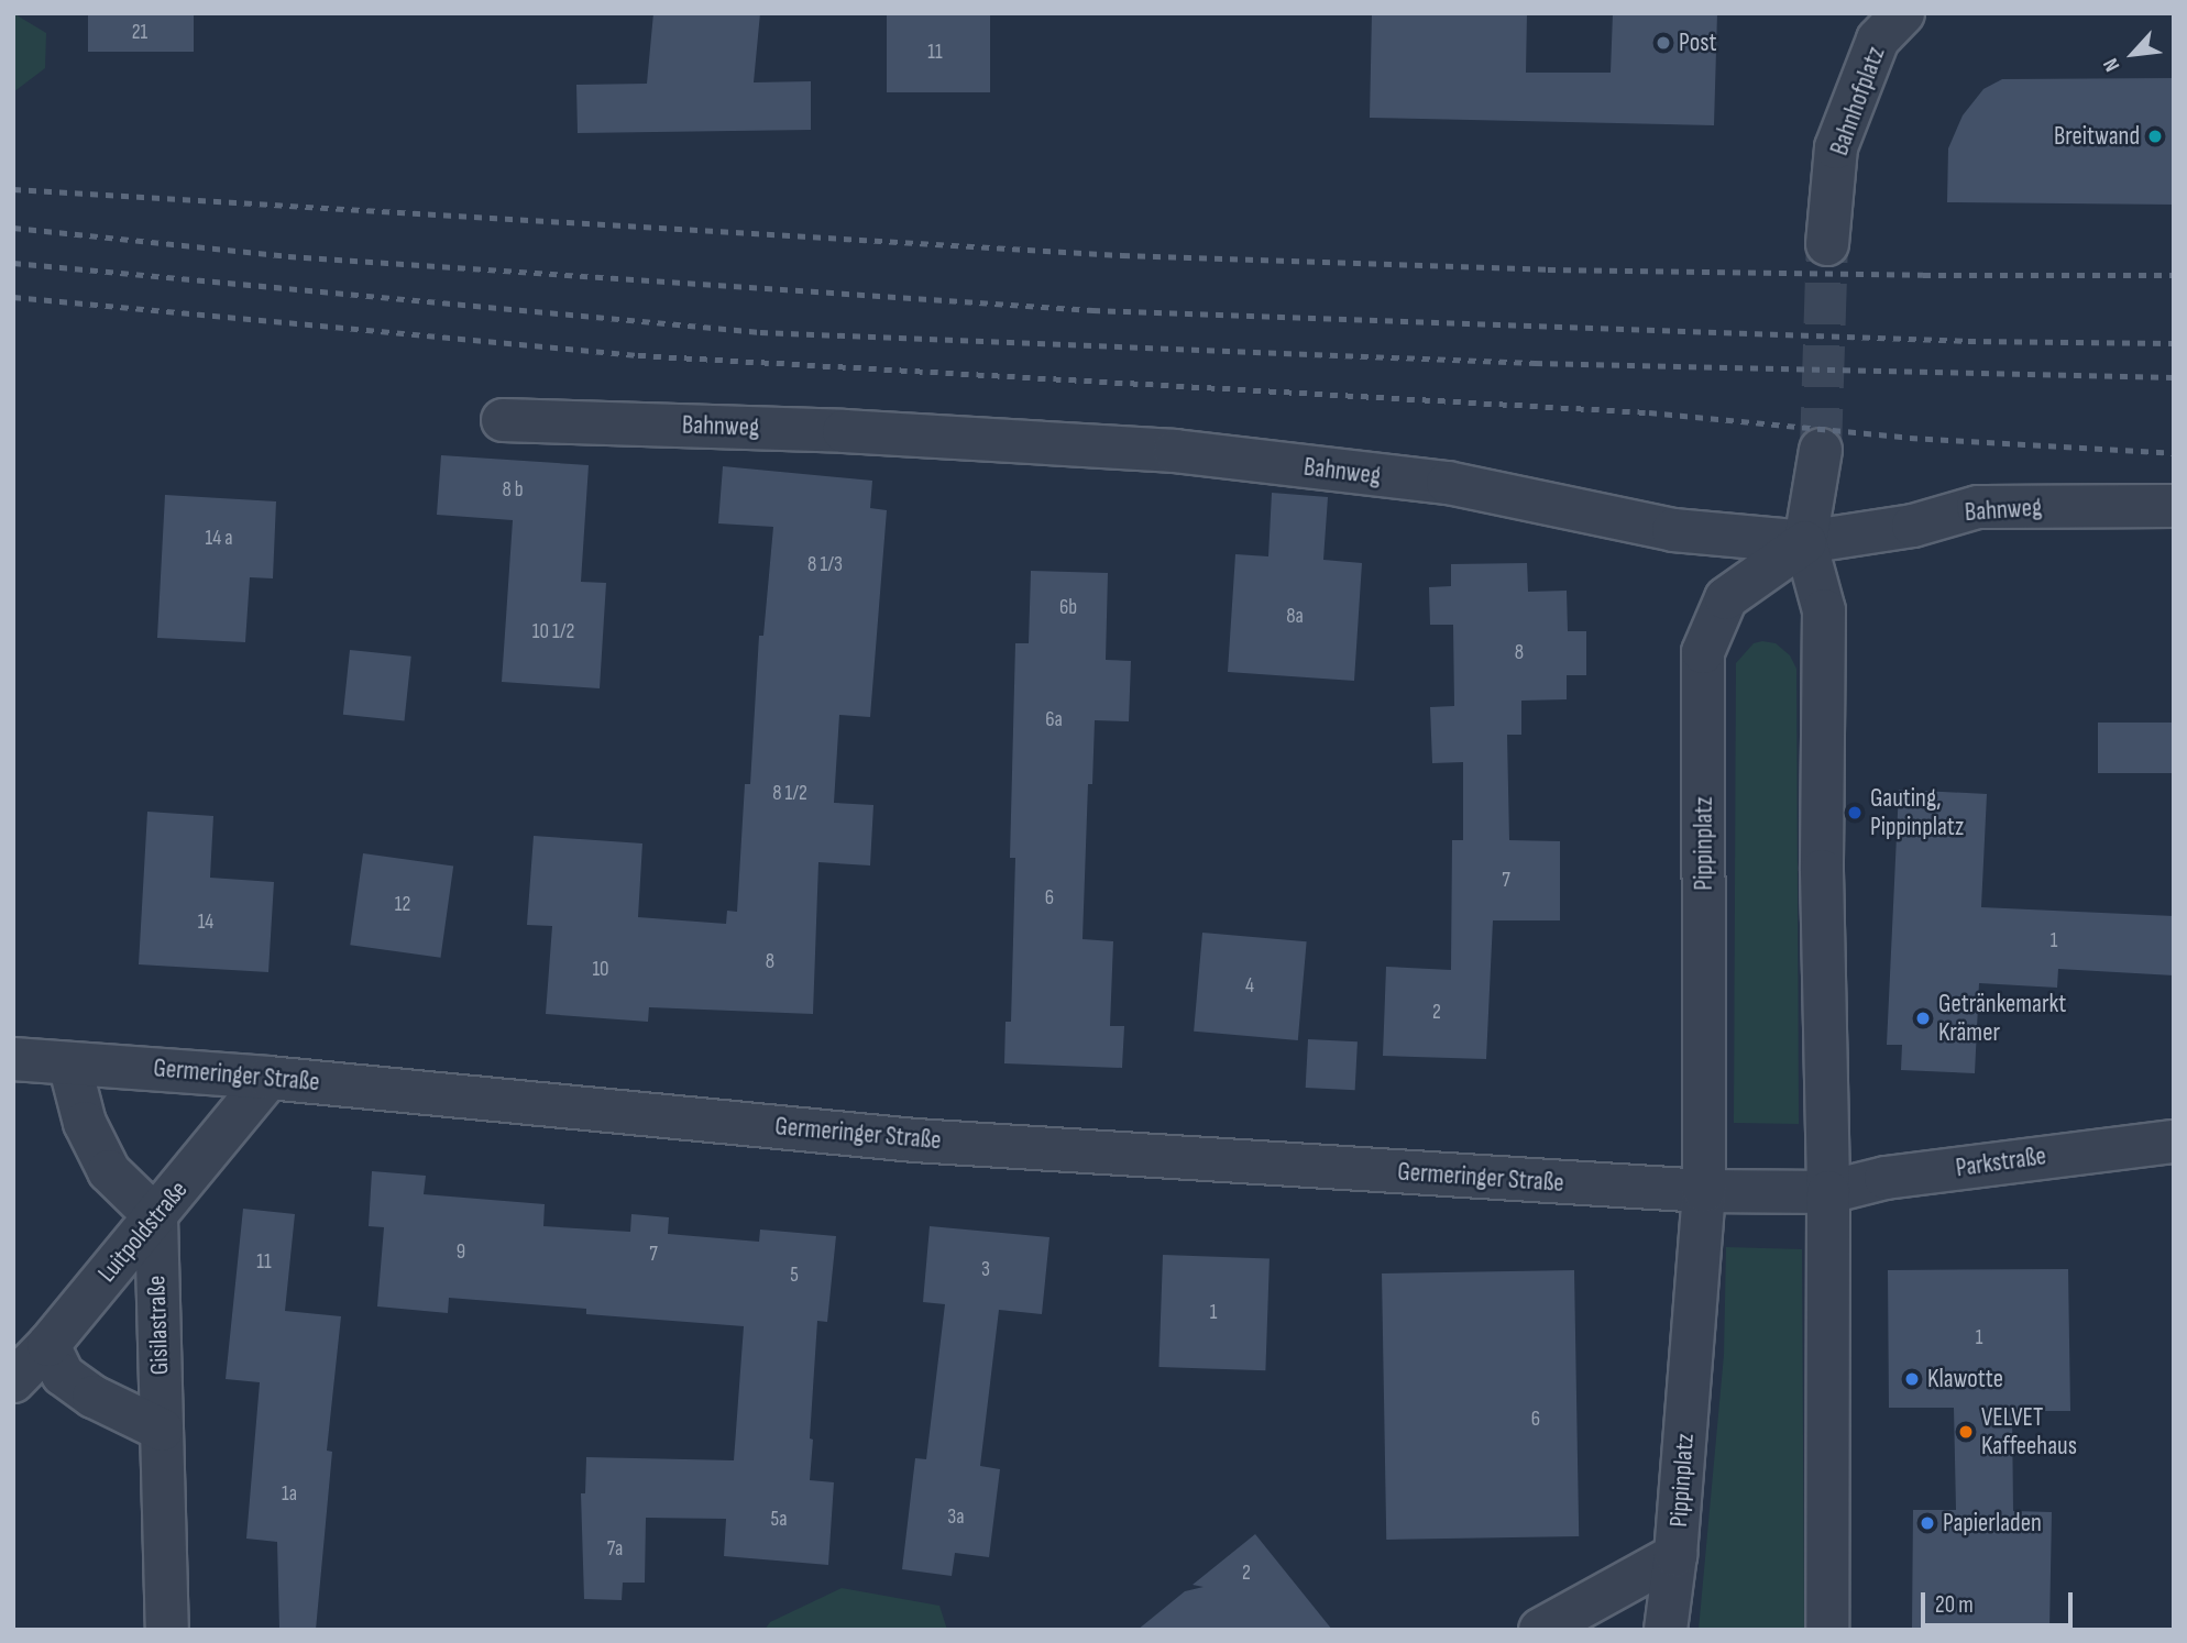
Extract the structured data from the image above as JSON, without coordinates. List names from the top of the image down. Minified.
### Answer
{"streets":{"street":["Bahnhofplatz","Bahnweg","Pippinplatz","Germeringer Straße","Parkstraße","Luitpoldstraße","Gisilastraße"]},"crossings":[["Bahnweg","Pippinplatz"],["Pippinplatz","Germeringer Straße"],["Germeringer Straße","Luitpoldstraße"],["Luitpoldstraße","Gisilastraße"]],"places":["Post","Breitwand","Gauting, Pippinplatz","Getränkemarkt Krämer","Klawotte","VELVET Kaffeehaus","Papierladen"],"house_numbers":["21","11","8 b","14 a","8 1/3","6b","8a","10 1/2","8","6a","8 1/2","7","6","12","14","1","8","10","4","2","9","7","11","3","5","1","1","6","1a","3a","5a","7a","2"],"scale_bar":"20 m","north":"bottom left"}
